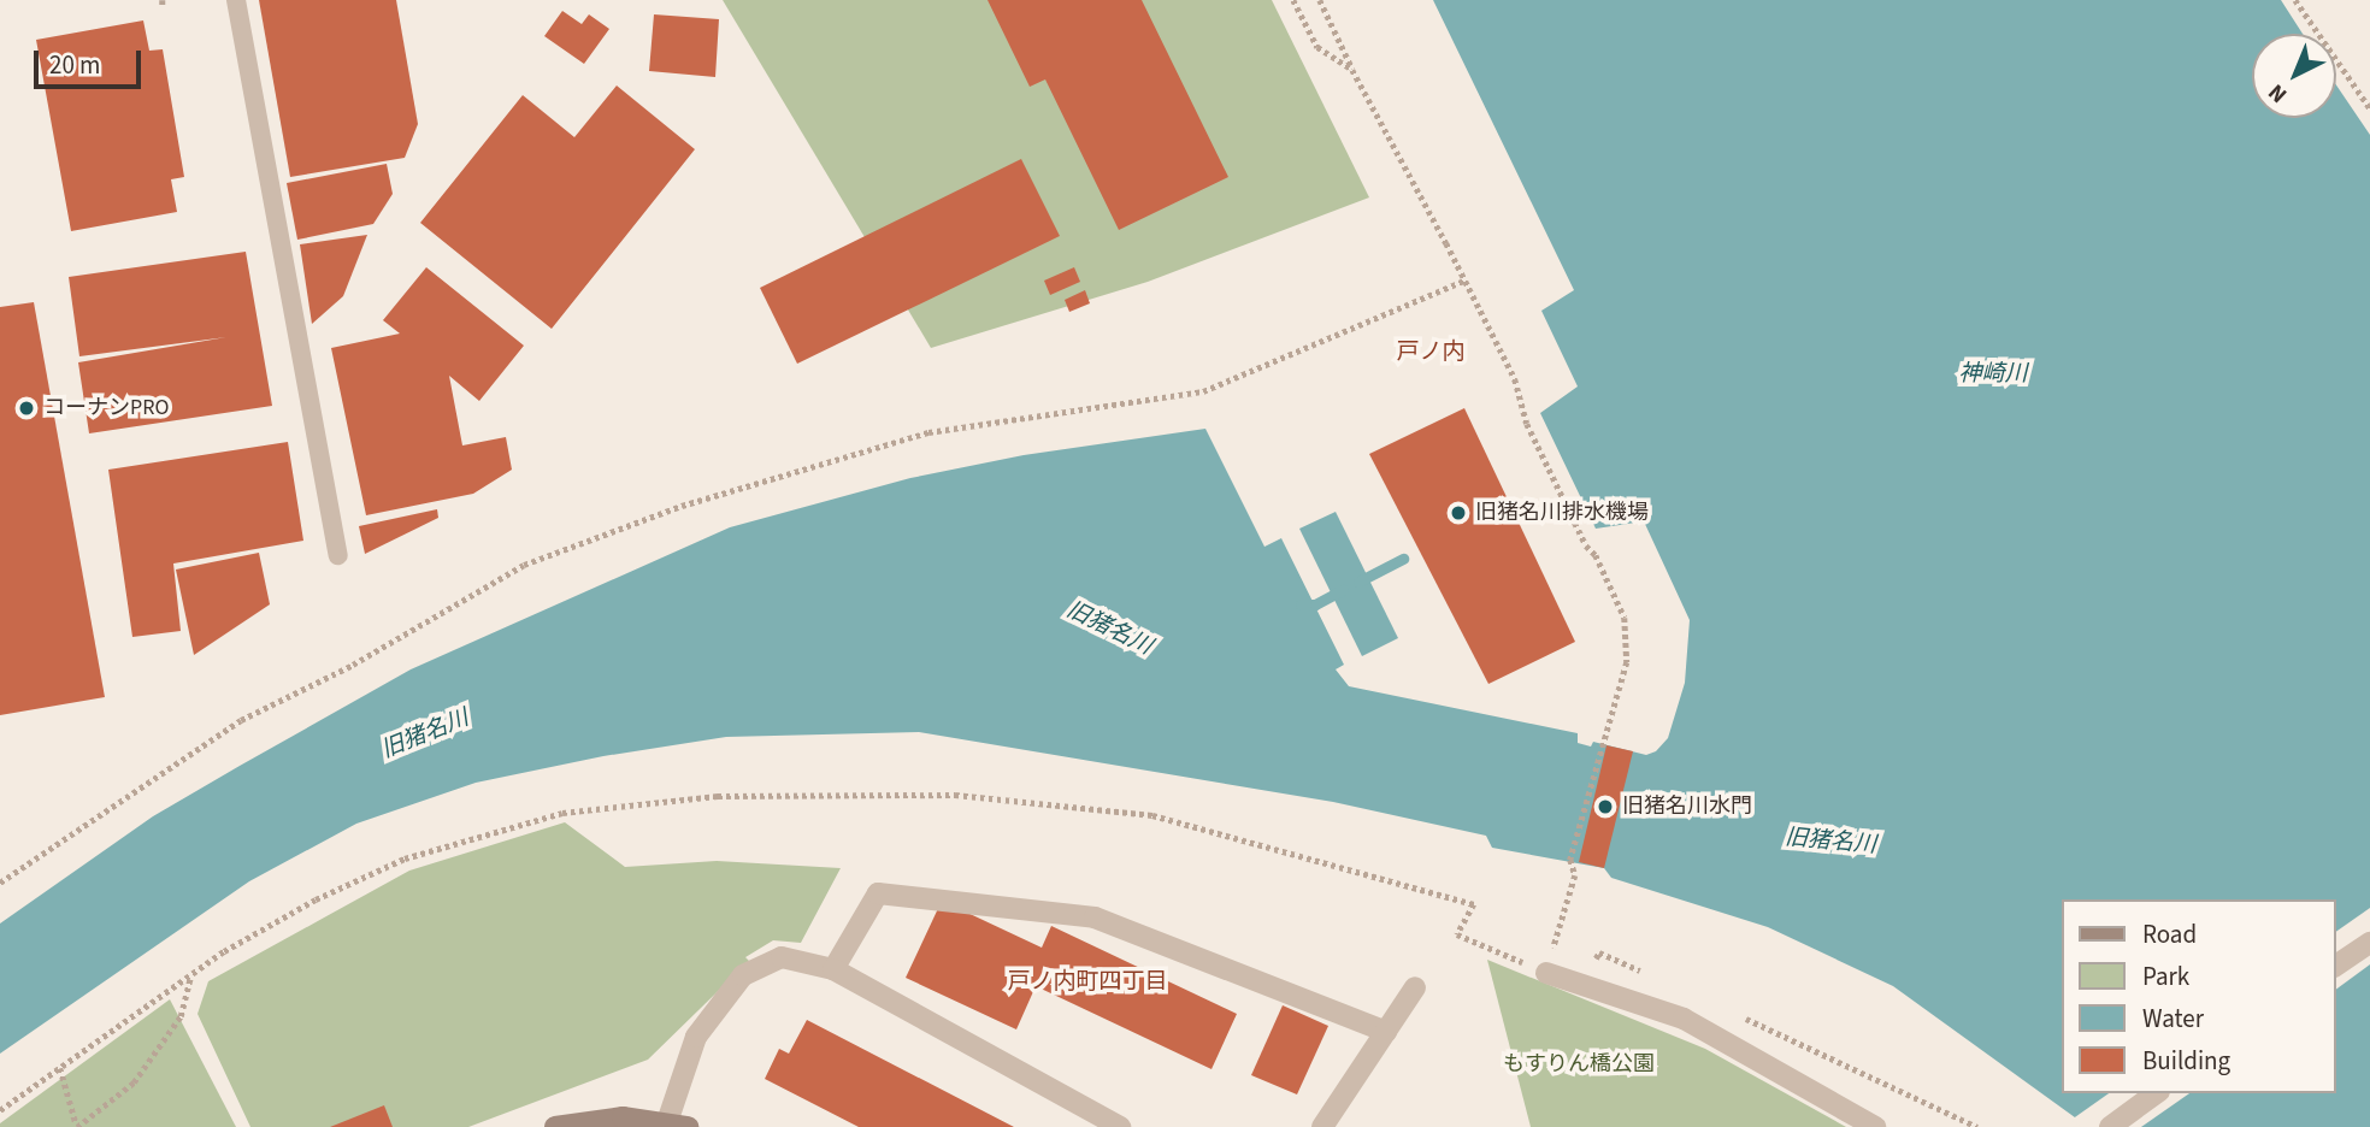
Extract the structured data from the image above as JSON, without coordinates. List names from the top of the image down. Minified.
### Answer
{"districts":["戸ノ内","戸ノ内町四丁目"],"water":["神崎川","旧猪名川"],"parks":["もすりん橋公園"],"places":["コーナンPRO","旧猪名川排水機場","旧猪名川水門"],"legend":["Road","Park","Water","Building"],"scale_bar":"20 m","north":"bottom left"}
